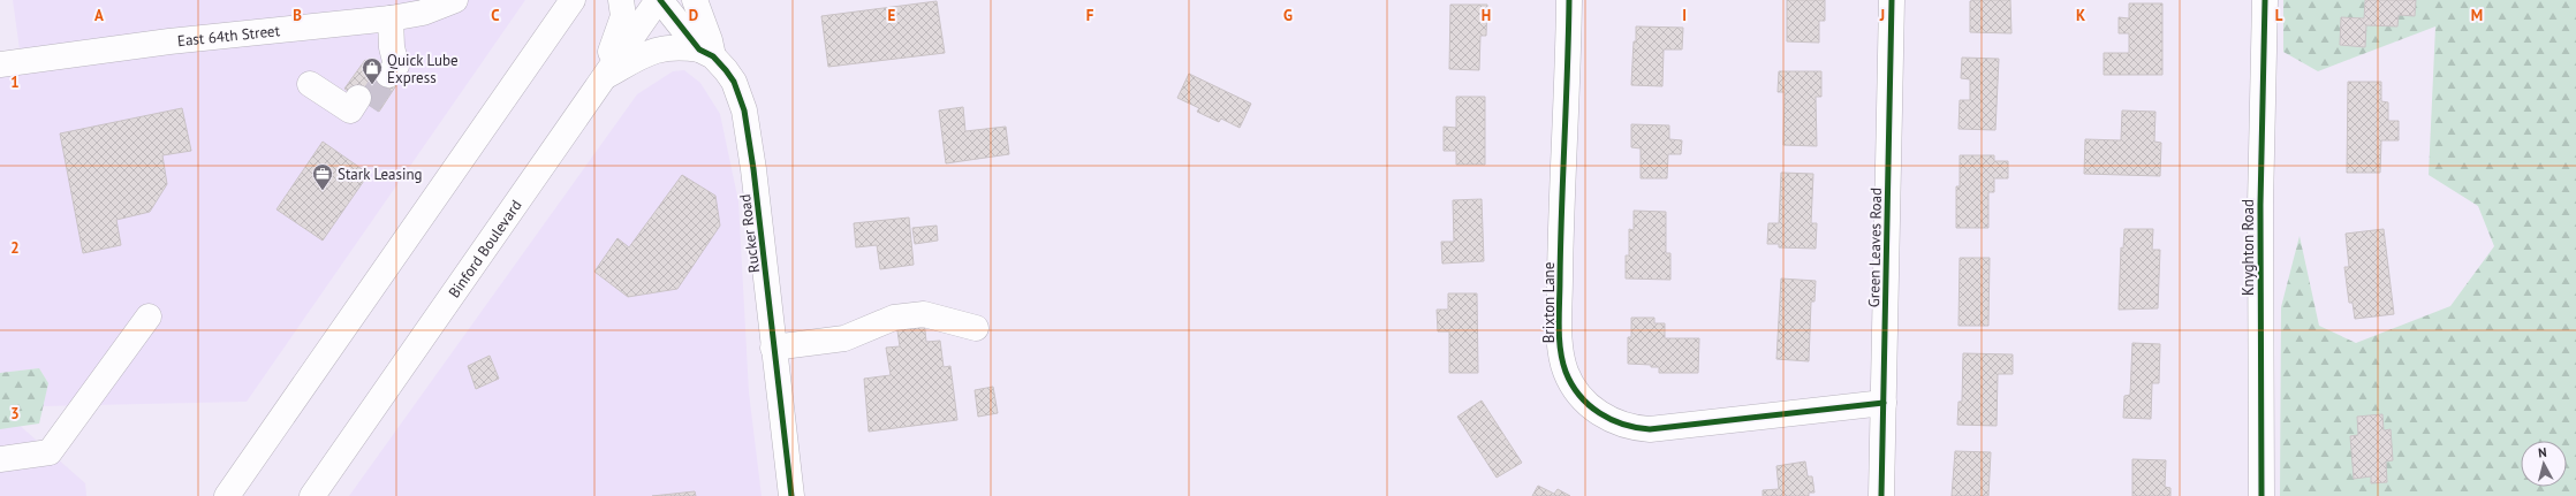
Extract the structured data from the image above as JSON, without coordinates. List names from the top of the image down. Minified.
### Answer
{"streets":{"street":["East 64th Street","Rucker Road","Binford Boulevard","Green Leaves Road","Knyghton Road","Brixton Lane"]},"crossings":[["Rucker Road","Binford Boulevard"],["Green Leaves Road","Brixton Lane"]],"places":{"shop":["Quick Lube Express"],"office":["Stark Leasing"]},"north":"top","grid":{"columns":["A","B","C","D","E","F","G","H","I","J","K","L","M"],"rows":["1","2","3"]}}
